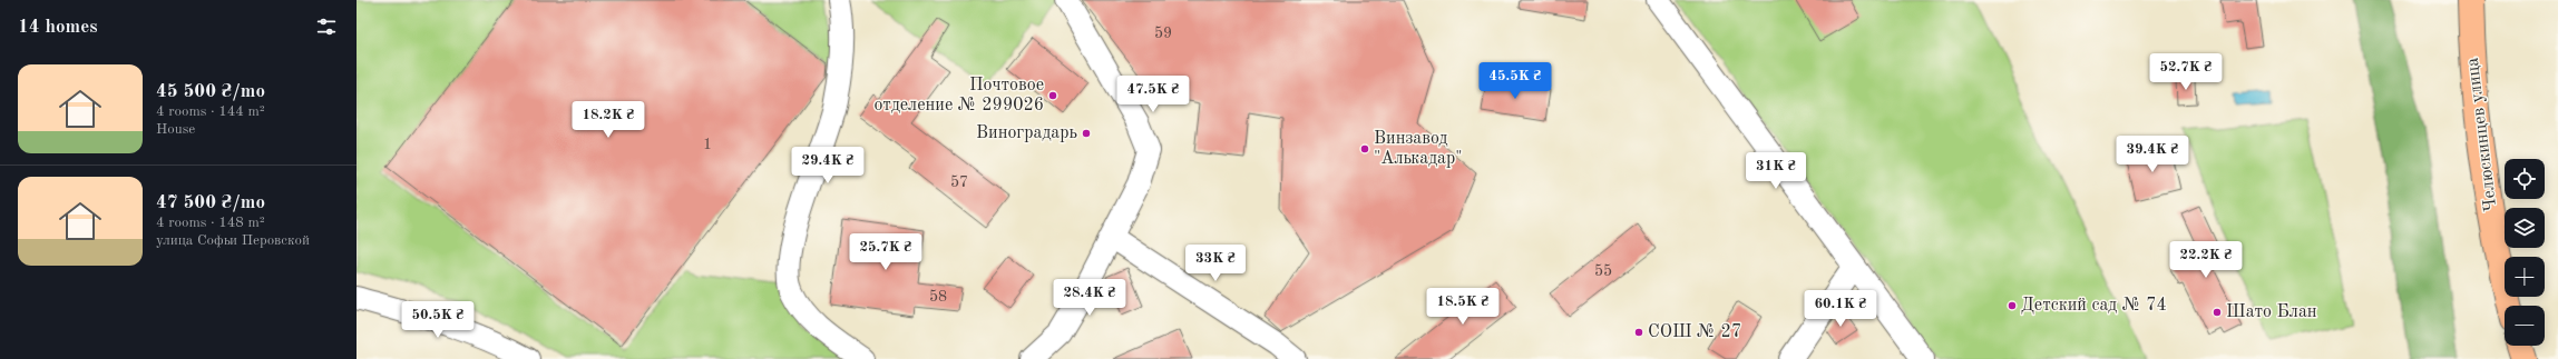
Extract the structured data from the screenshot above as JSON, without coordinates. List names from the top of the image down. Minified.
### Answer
{"streets":{"main road":["Челюскинцев улица"]},"places":["Почтовое отделение № 299026","Виноградарь","Винзавод \"Алькадар\"","Детский сад № 74","Шато Блан","СОШ № 27"],"house_numbers":["59","1","57","55","58"],"page":{"heading":"14 homes","list":[{"name":"45 500 ₴/mo","note":"4 rooms · 144 m² · House"},{"name":"47 500 ₴/mo","note":"4 rooms · 148 m² · улица Софьи Перовской"}],"price":["52.7K ₴","45.5K ₴","47.5K ₴","18.2K ₴","39.4K ₴","29.4K ₴","31K ₴","25.7K ₴","22.2K ₴","33K ₴","28.4K ₴","18.5K ₴","60.1K ₴","50.5K ₴"],"map_buttons":["+","−"]}}
